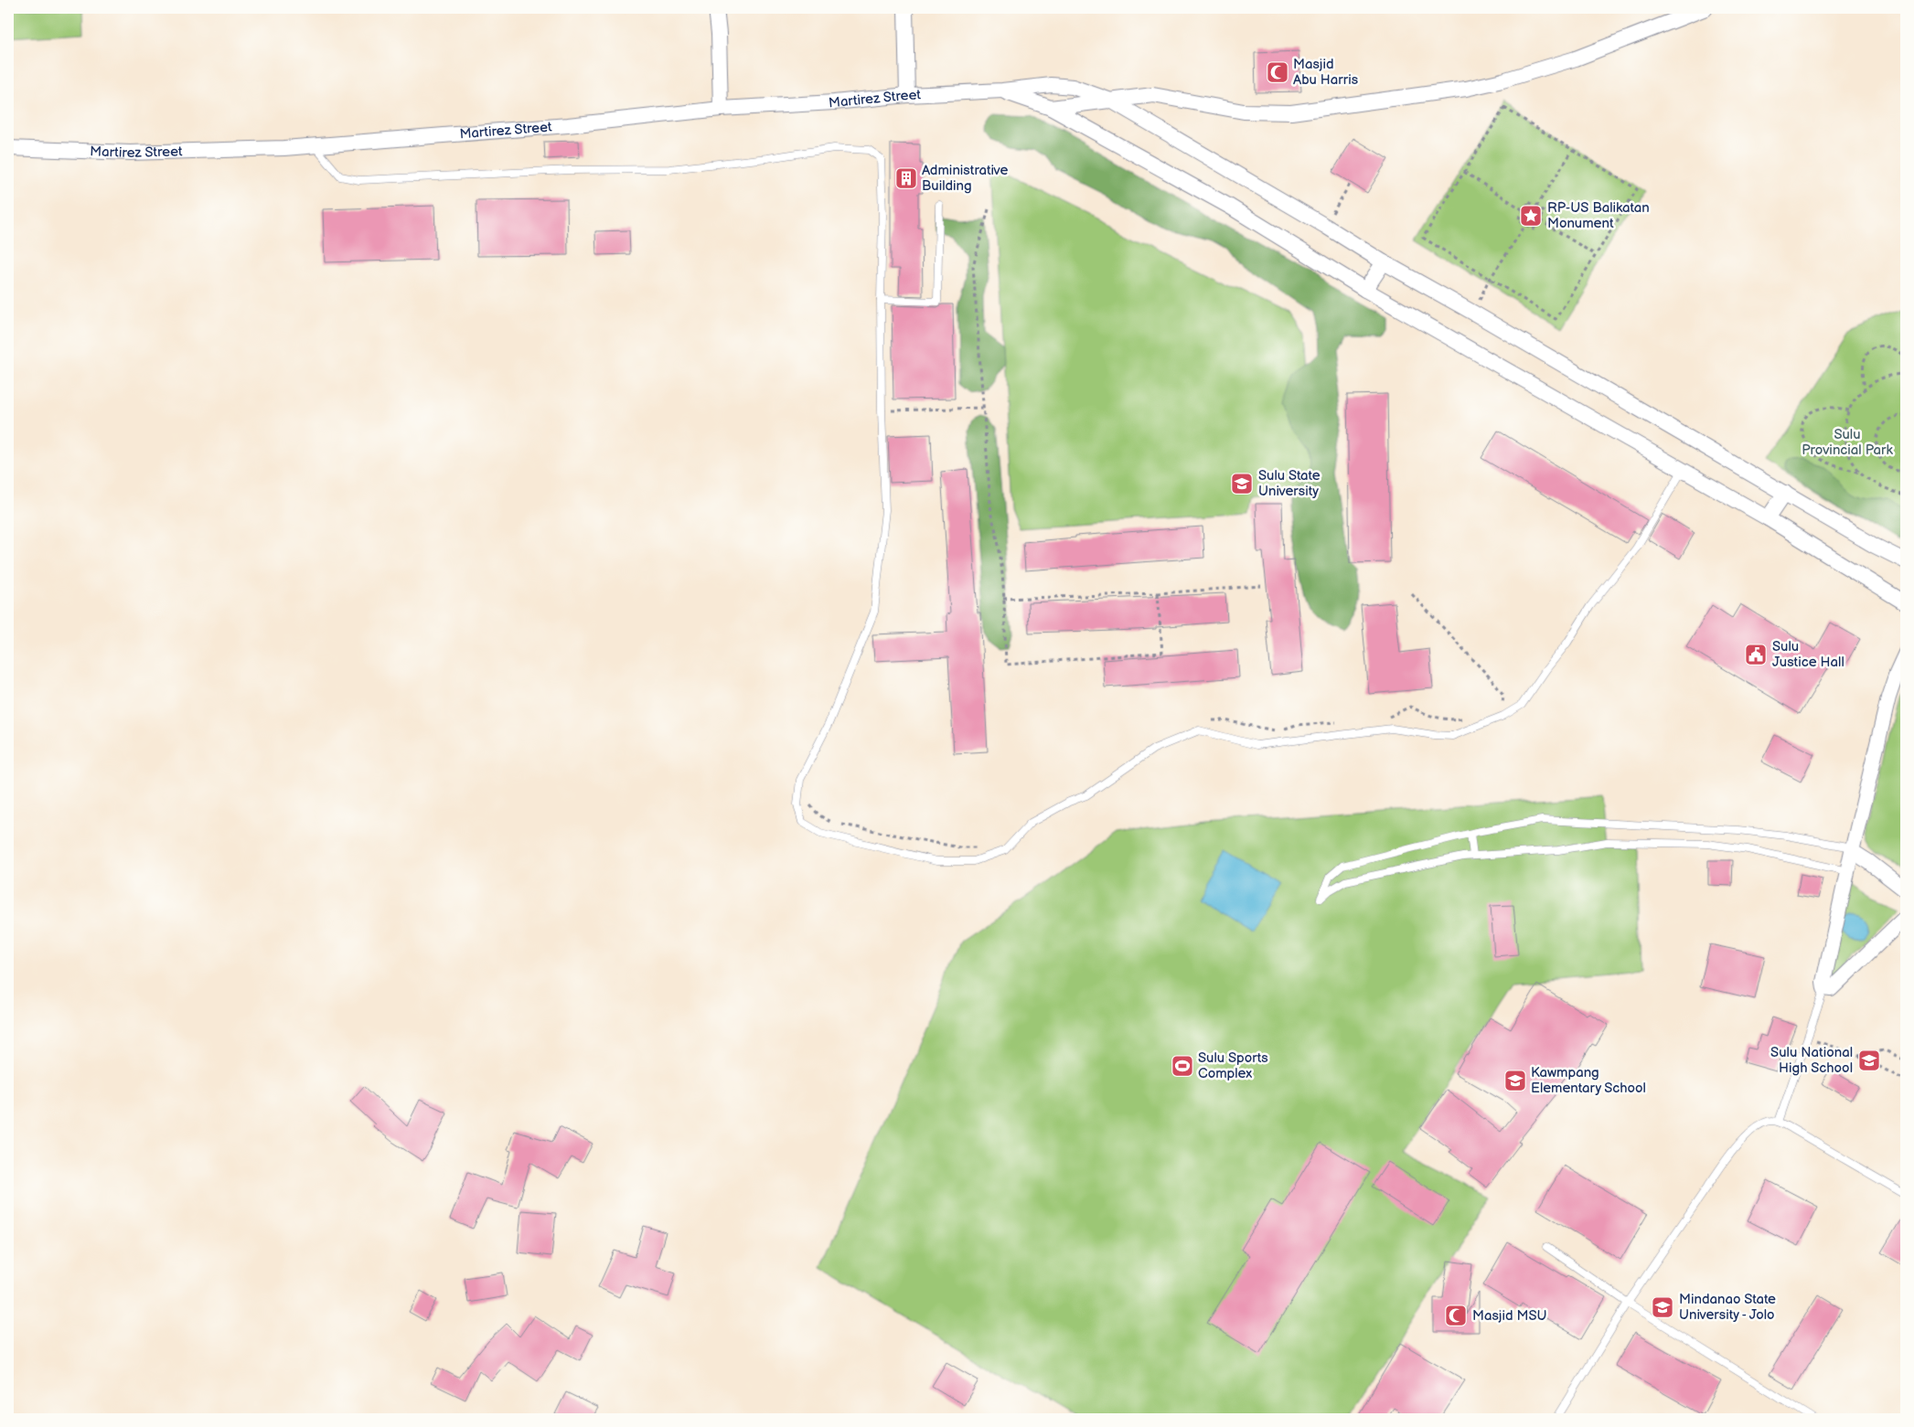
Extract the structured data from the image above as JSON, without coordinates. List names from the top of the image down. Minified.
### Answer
{"streets":{"street":["Martirez Street"]},"parks":["Sulu Provincial Park"],"places":{"mosque":["Masjid Abu Harris","Masjid MSU"],"building":["Administrative Building"],"place":["RP-US Balikatan Monument"],"school or university":["Sulu State University","Sulu National High School","Kawmpang Elementary School","Mindanao State University - Jolo"],"public building":["Sulu Justice Hall"],"sports":["Sulu Sports Complex"]}}
